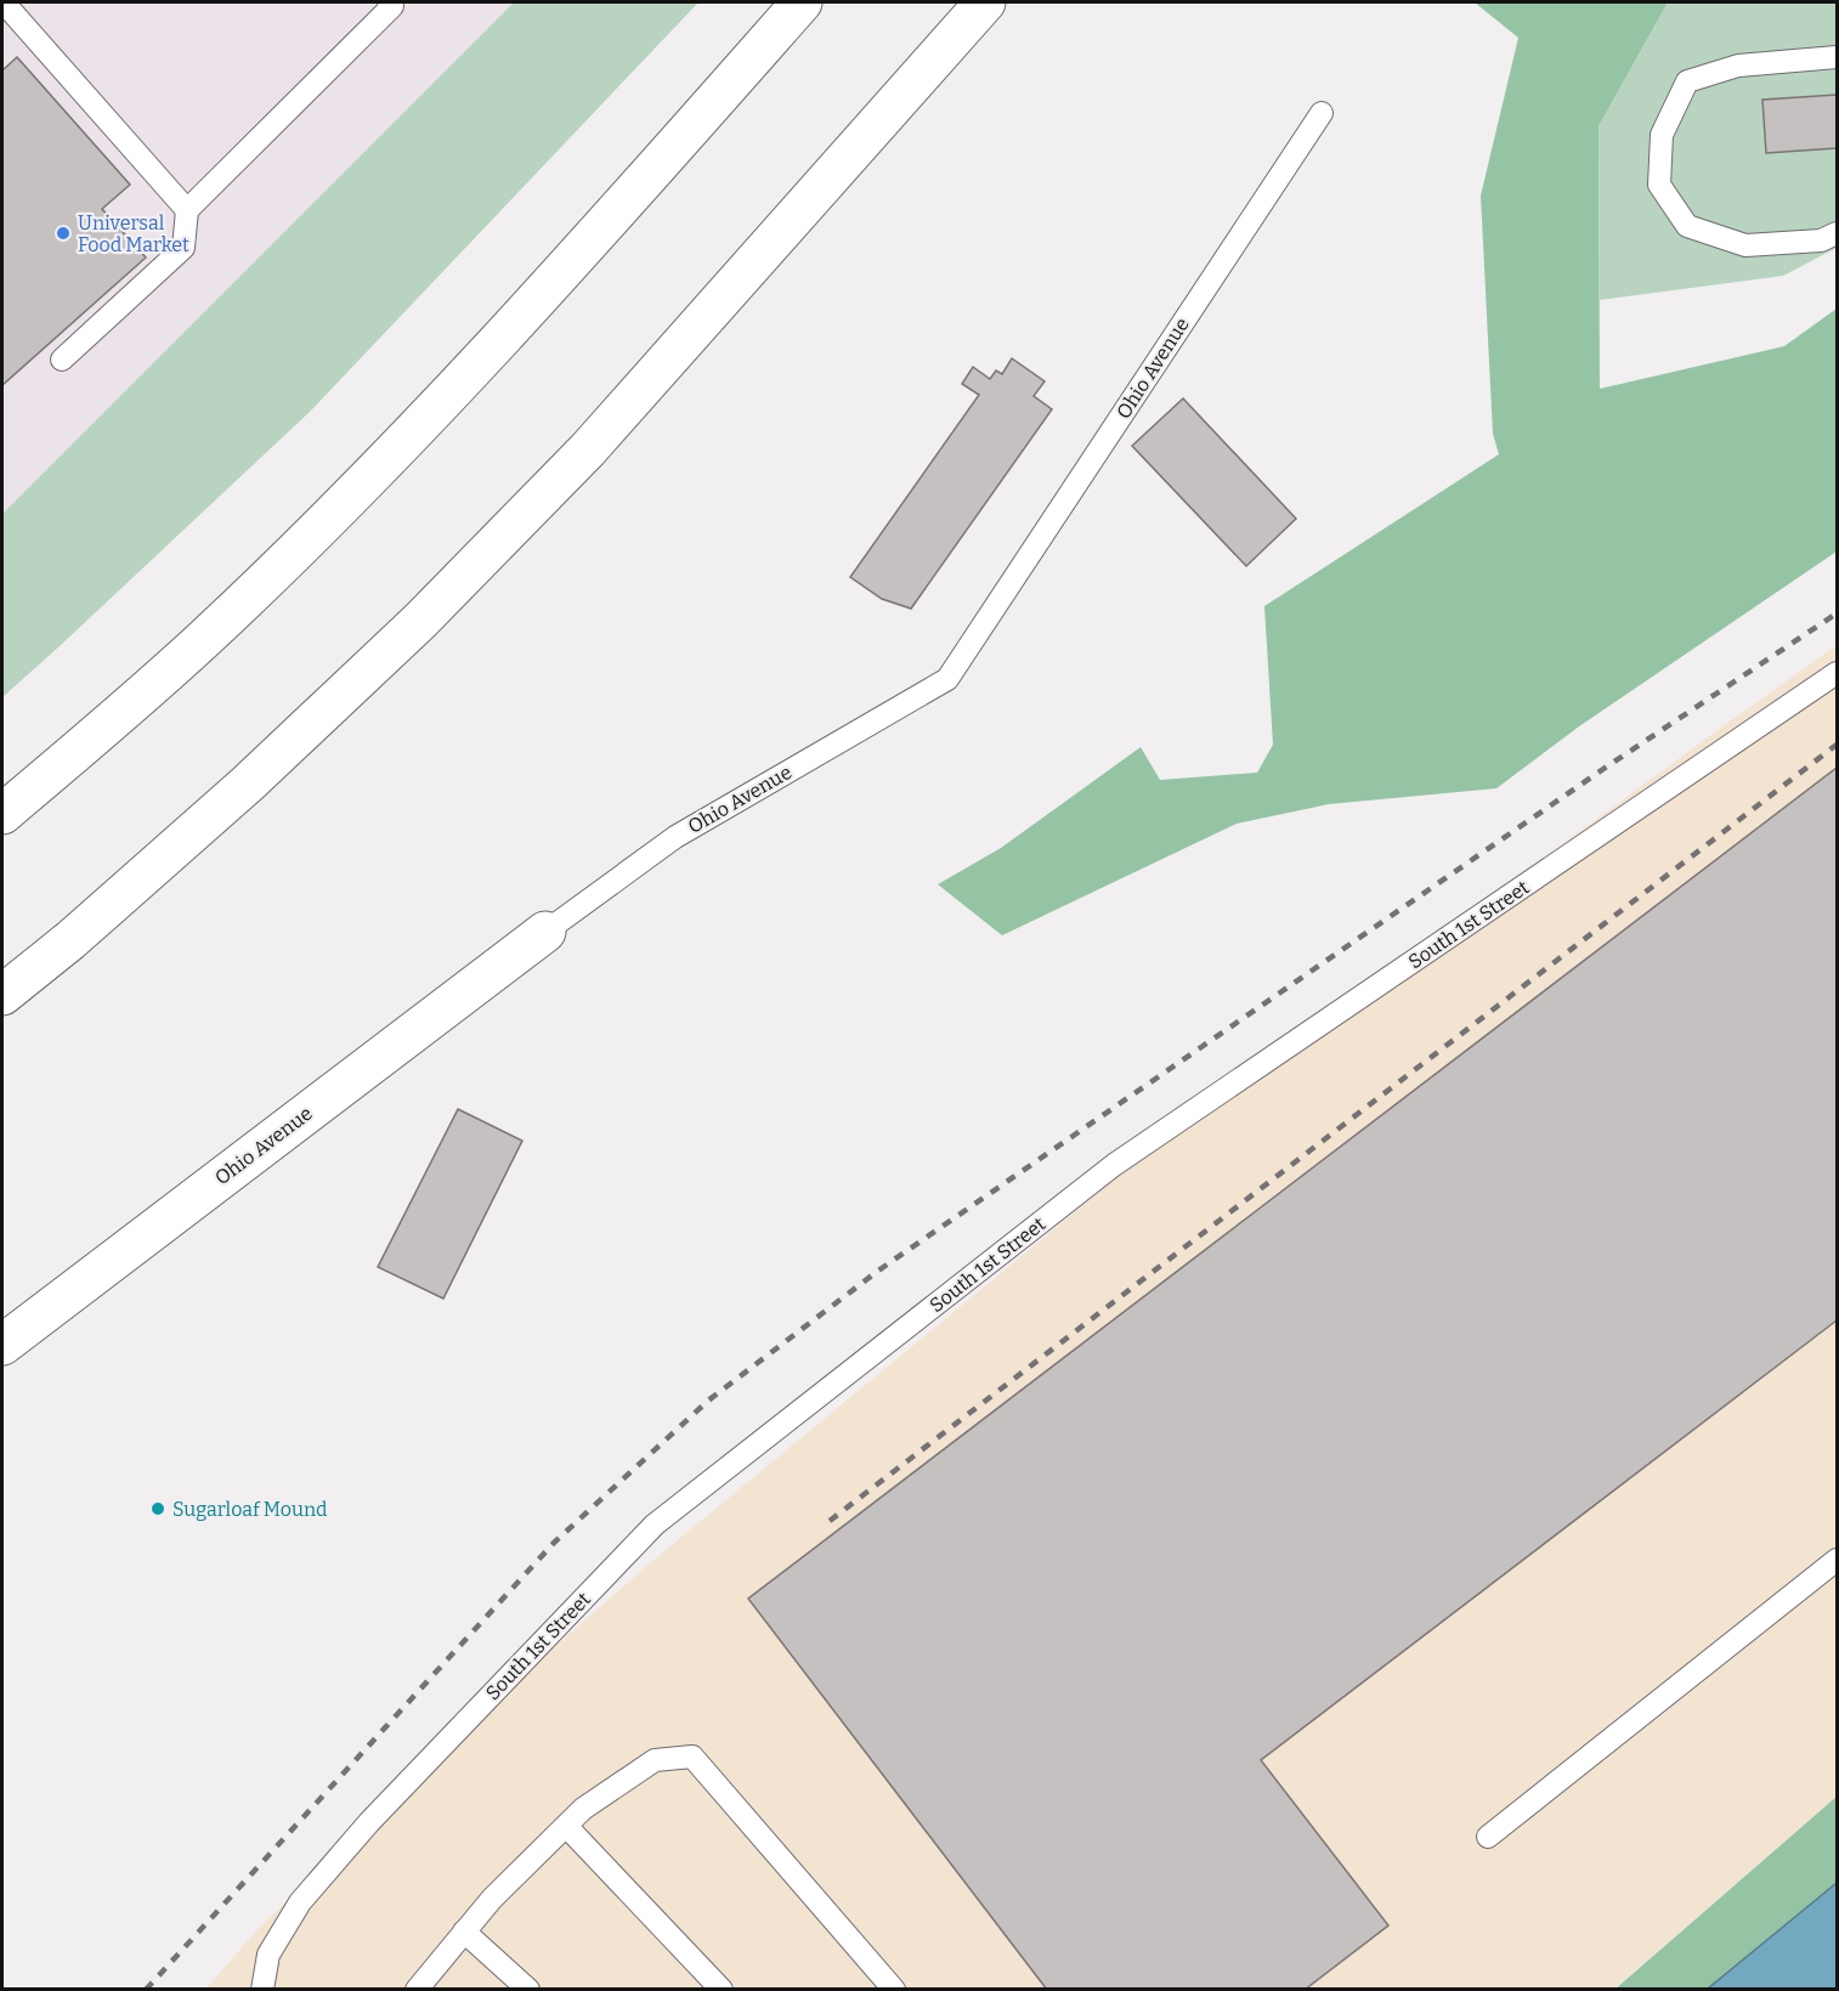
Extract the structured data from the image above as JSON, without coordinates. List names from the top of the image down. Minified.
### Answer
{"streets":{"main road":["Ohio Avenue"],"lane":["South 1st Street"]},"places":["Universal Food Market","Sugarloaf Mound"]}
